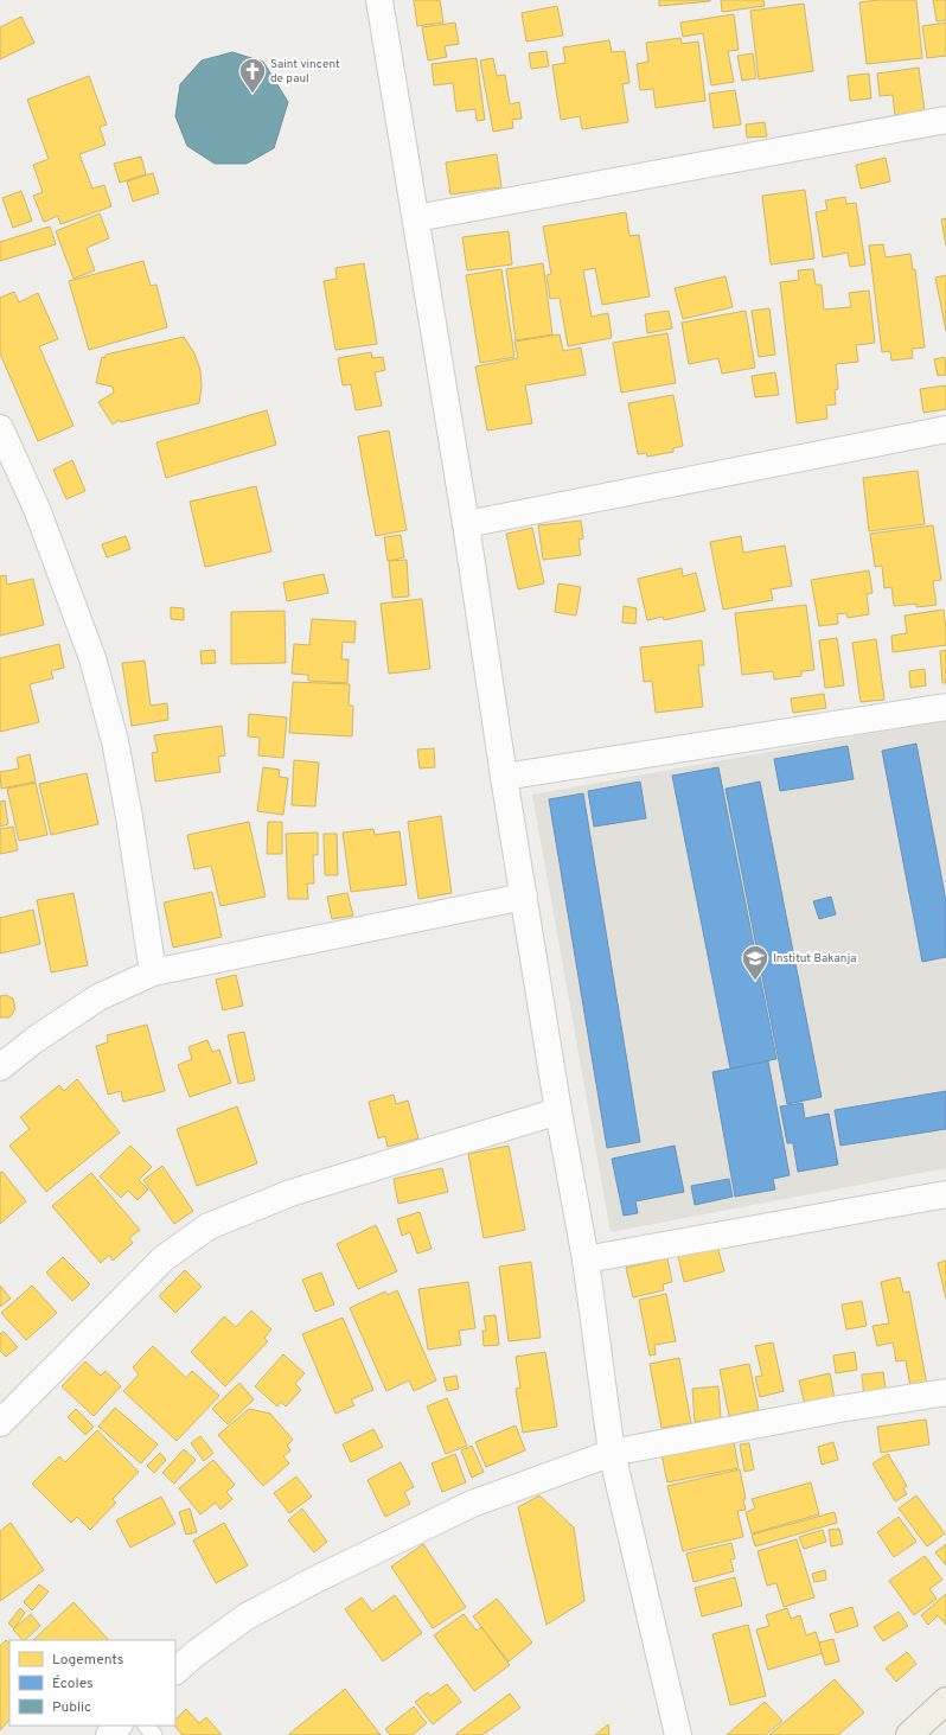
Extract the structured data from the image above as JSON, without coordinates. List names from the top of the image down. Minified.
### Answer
{"places":{"church":["Saint vincent de paul"],"school or university":["Institut Bakanja"]},"legend":["Logements","Écoles","Public"]}
